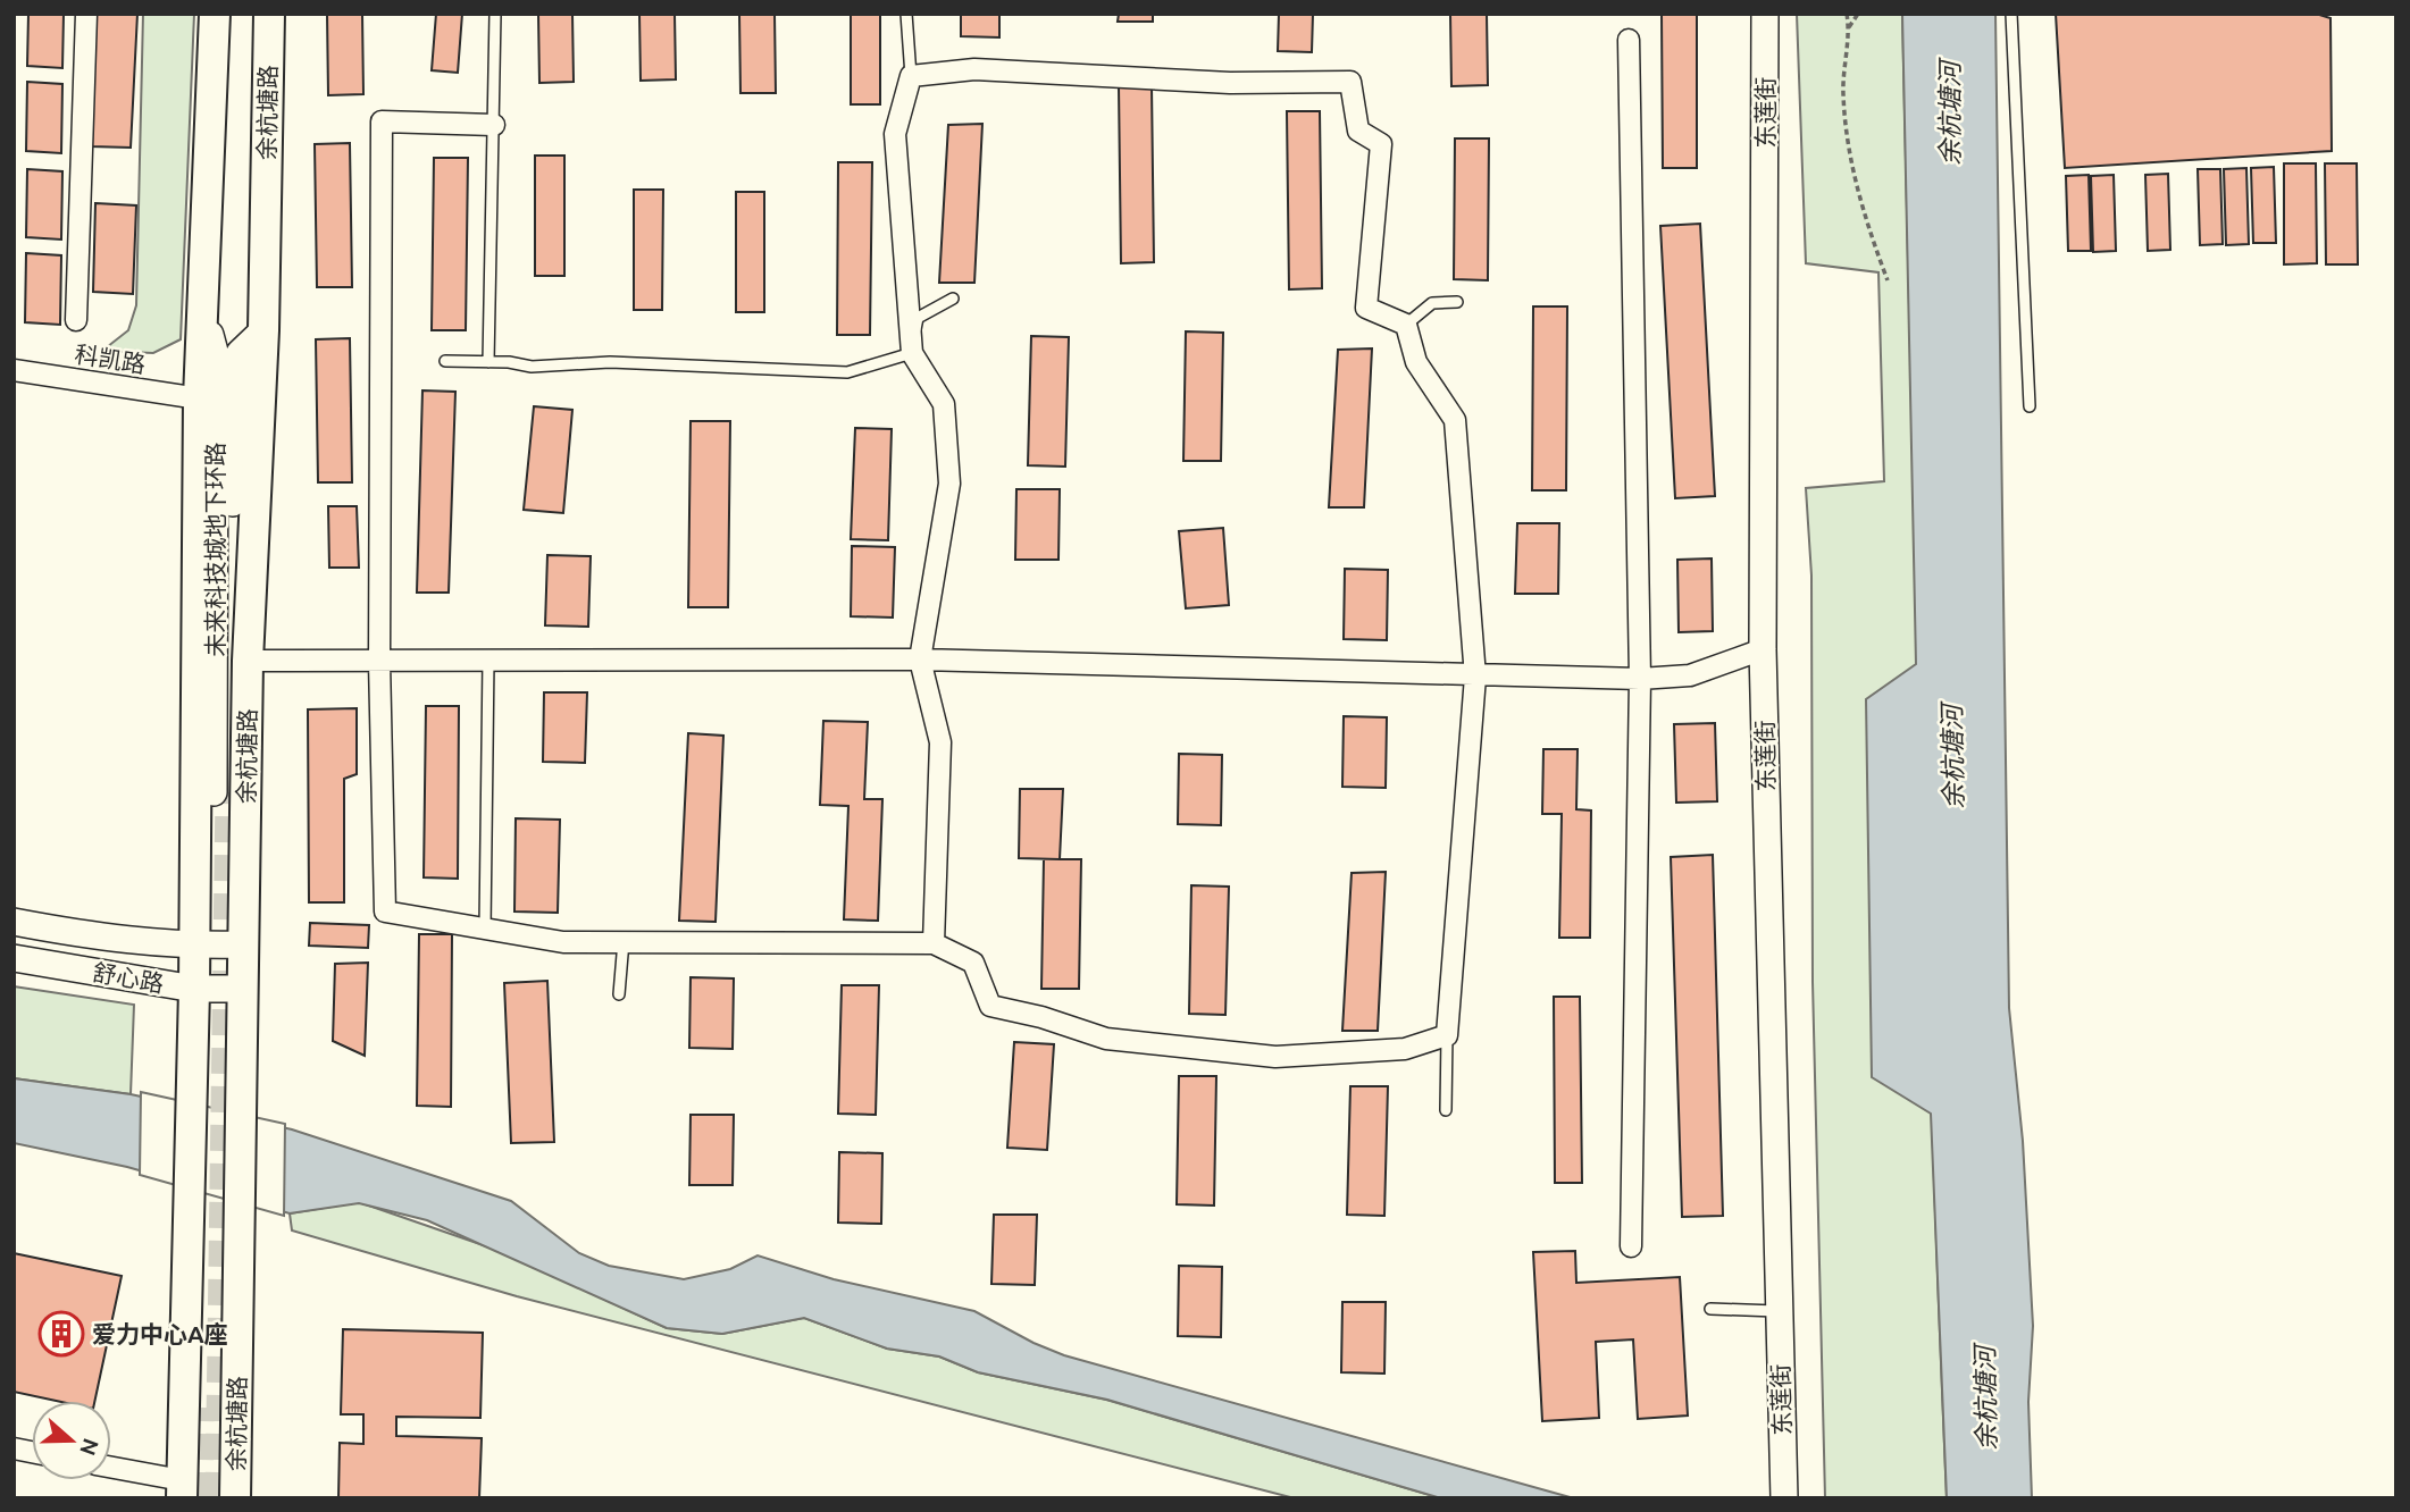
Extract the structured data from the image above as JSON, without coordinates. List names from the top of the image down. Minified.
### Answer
{"streets":{"main road":["余杭塘路"],"street":["东莲街","科凯路","未来科技城地下环路","舒心路"]},"crossings":[["余杭塘路","科凯路"],["余杭塘路","未来科技城地下环路"],["余杭塘路","舒心路"]],"water":["余杭塘河"],"places":{"building":["爱力中心A座"]},"north":"right"}
